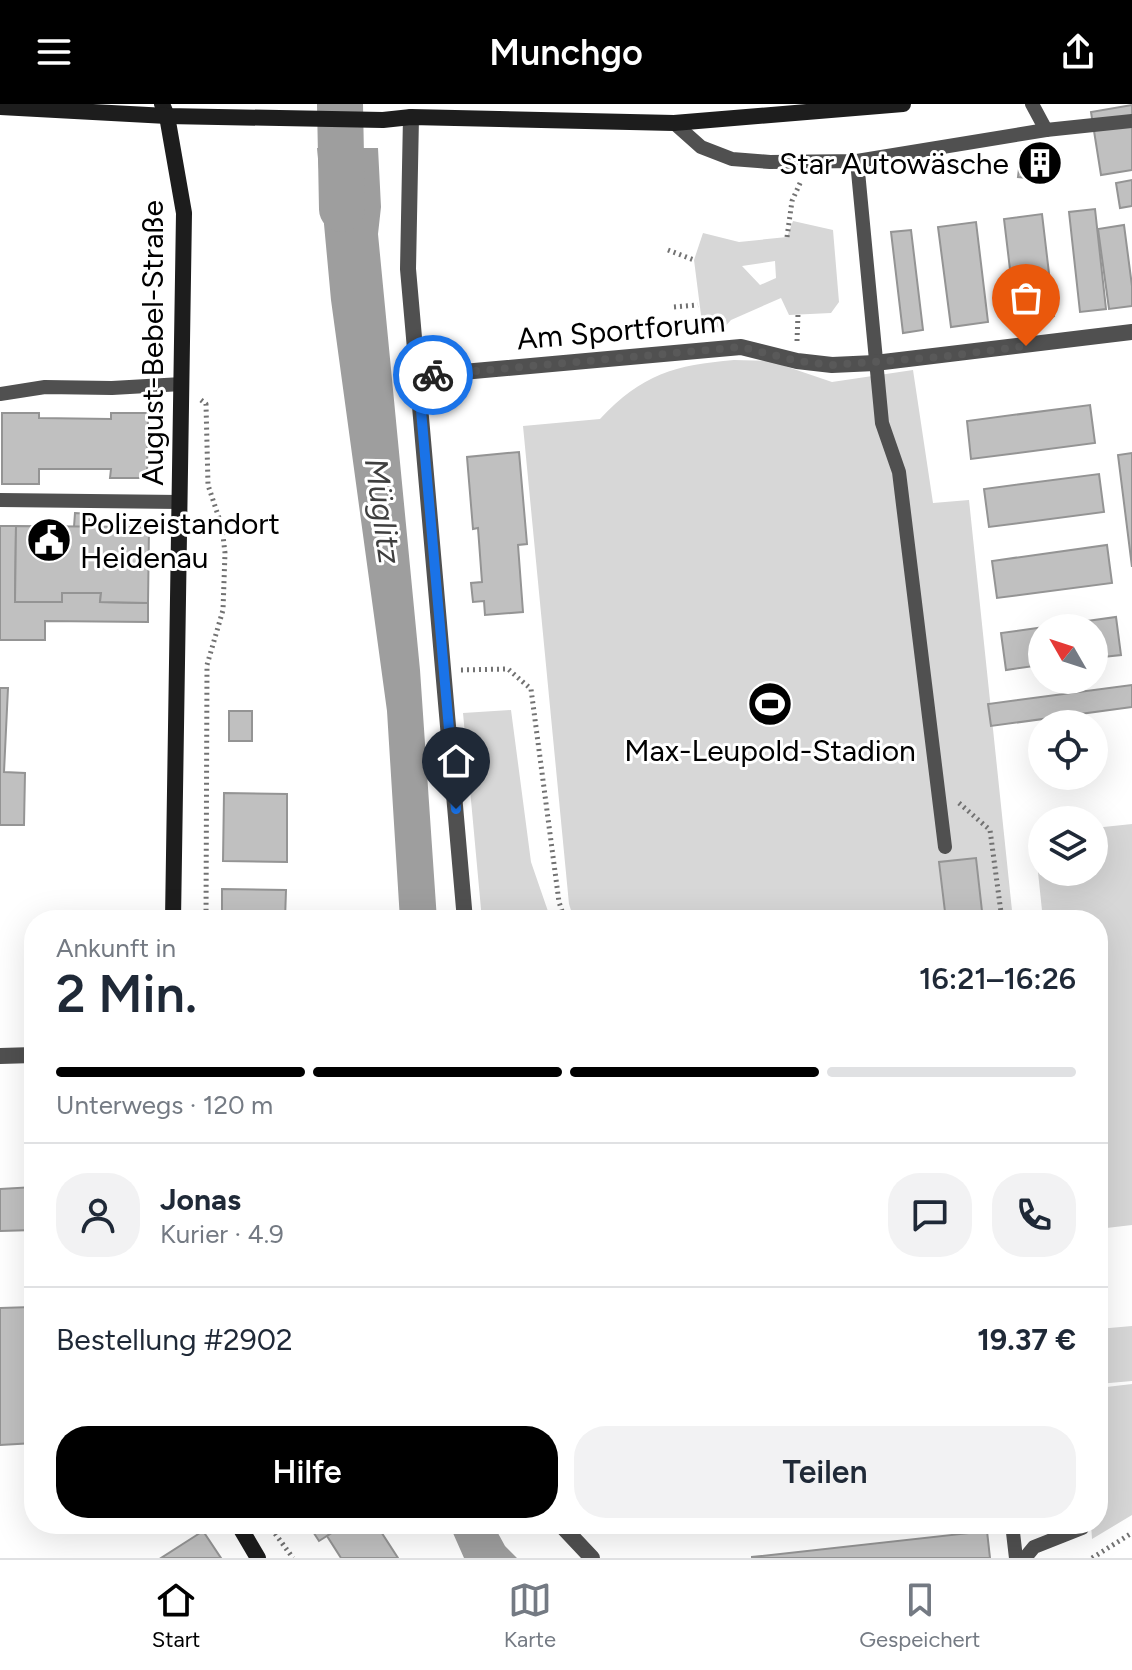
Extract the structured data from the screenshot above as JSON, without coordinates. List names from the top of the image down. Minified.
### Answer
{"streets":{"main road":["August-Bebel-Straße"],"street":["Am Sportforum"]},"water":["Müglitz"],"places":{"building":["Star Autowäsche"],"public building":["Polizeistandort Heidenau"],"sports":["Max-Leupold-Stadion"]},"north":"top left","page":{"header":"Munchgo","heading":["2 Min.","Ankunft in","16:21–16:26"],"panel":["Jonas","Kurier · 4.9","Bestellung #2902","19.37 €"],"bar":"Unterwegs · 120 m","buttons":["Hilfe","Teilen"],"tabs":["Start","Karte","Gespeichert"]}}
